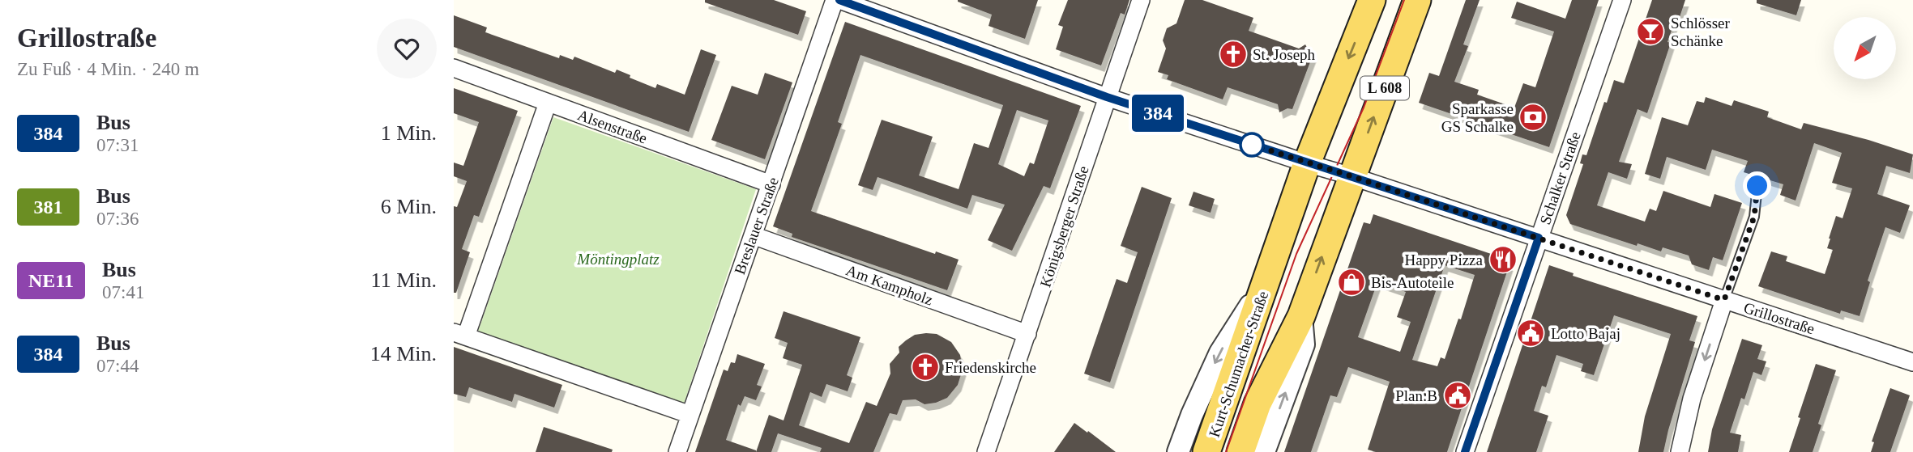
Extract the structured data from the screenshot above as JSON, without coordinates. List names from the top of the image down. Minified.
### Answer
{"streets":{"main road":["L 608","Kurt-Schumacher-Straße"],"street":["Alsenstraße","Schalker Straße","Breslauer Straße","Königsberger Straße","Am Kampholz","Grillostraße"]},"crossings":[["Alsenstraße","Breslauer Straße"],["Schalker Straße","Grillostraße"],["Breslauer Straße","Am Kampholz"],["Königsberger Straße","Am Kampholz"],["Königsberger Straße","Grillostraße"],["Grillostraße","Kurt-Schumacher-Straße"]],"parks":["Möntingplatz"],"places":{"bar":["Schlösser Schänke"],"church":["St. Joseph","Friedenskirche"],"bank":["Sparkasse GS Schalke"],"restaurant":["Happy Pizza"],"shop":["Bis-Autoteile"],"public building":["Lotto Bajaj","Plan:B"]},"lines":["bus line 384"],"north":"bottom left","page":{"heading":["Grillostraße","Zu Fuß · 4 Min. · 240 m"],"on_map":"384","list":[{"mark":"384","name":"Bus","note":"07:31","value":"1 Min."},{"mark":"381","name":"Bus","note":"07:36","value":"6 Min."},{"mark":"NE11","name":"Bus","note":"07:41","value":"11 Min."},{"mark":"384","name":"Bus","note":"07:44","value":"14 Min."}]}}
